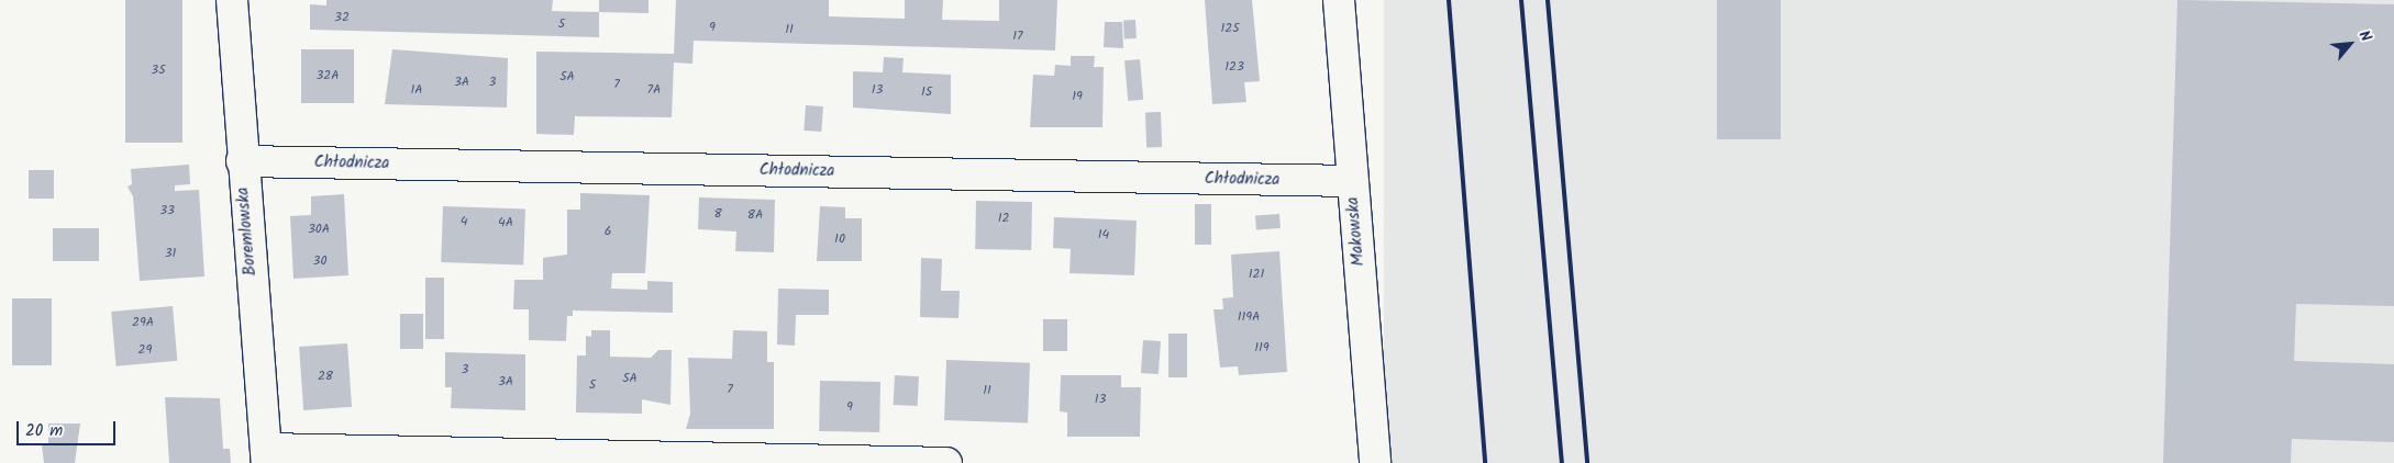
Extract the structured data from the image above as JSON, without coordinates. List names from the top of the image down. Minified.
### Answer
{"streets":{"street":["Chłodnicza","Boremlowska","Makowska"]},"crossings":[["Chłodnicza","Boremlowska"],["Chłodnicza","Makowska"]],"house_numbers":["32","5","9","125","11","17","123","35","32A","5A","3A","3","7","1A","7A","13","15","19","33","8","8A","12","4","4A","30A","6","14","10","31","30","121","119A","29A","119","29","3","28","5A","3A","5","7","11","13","9"],"scale_bar":"20 m","north":"top right"}
